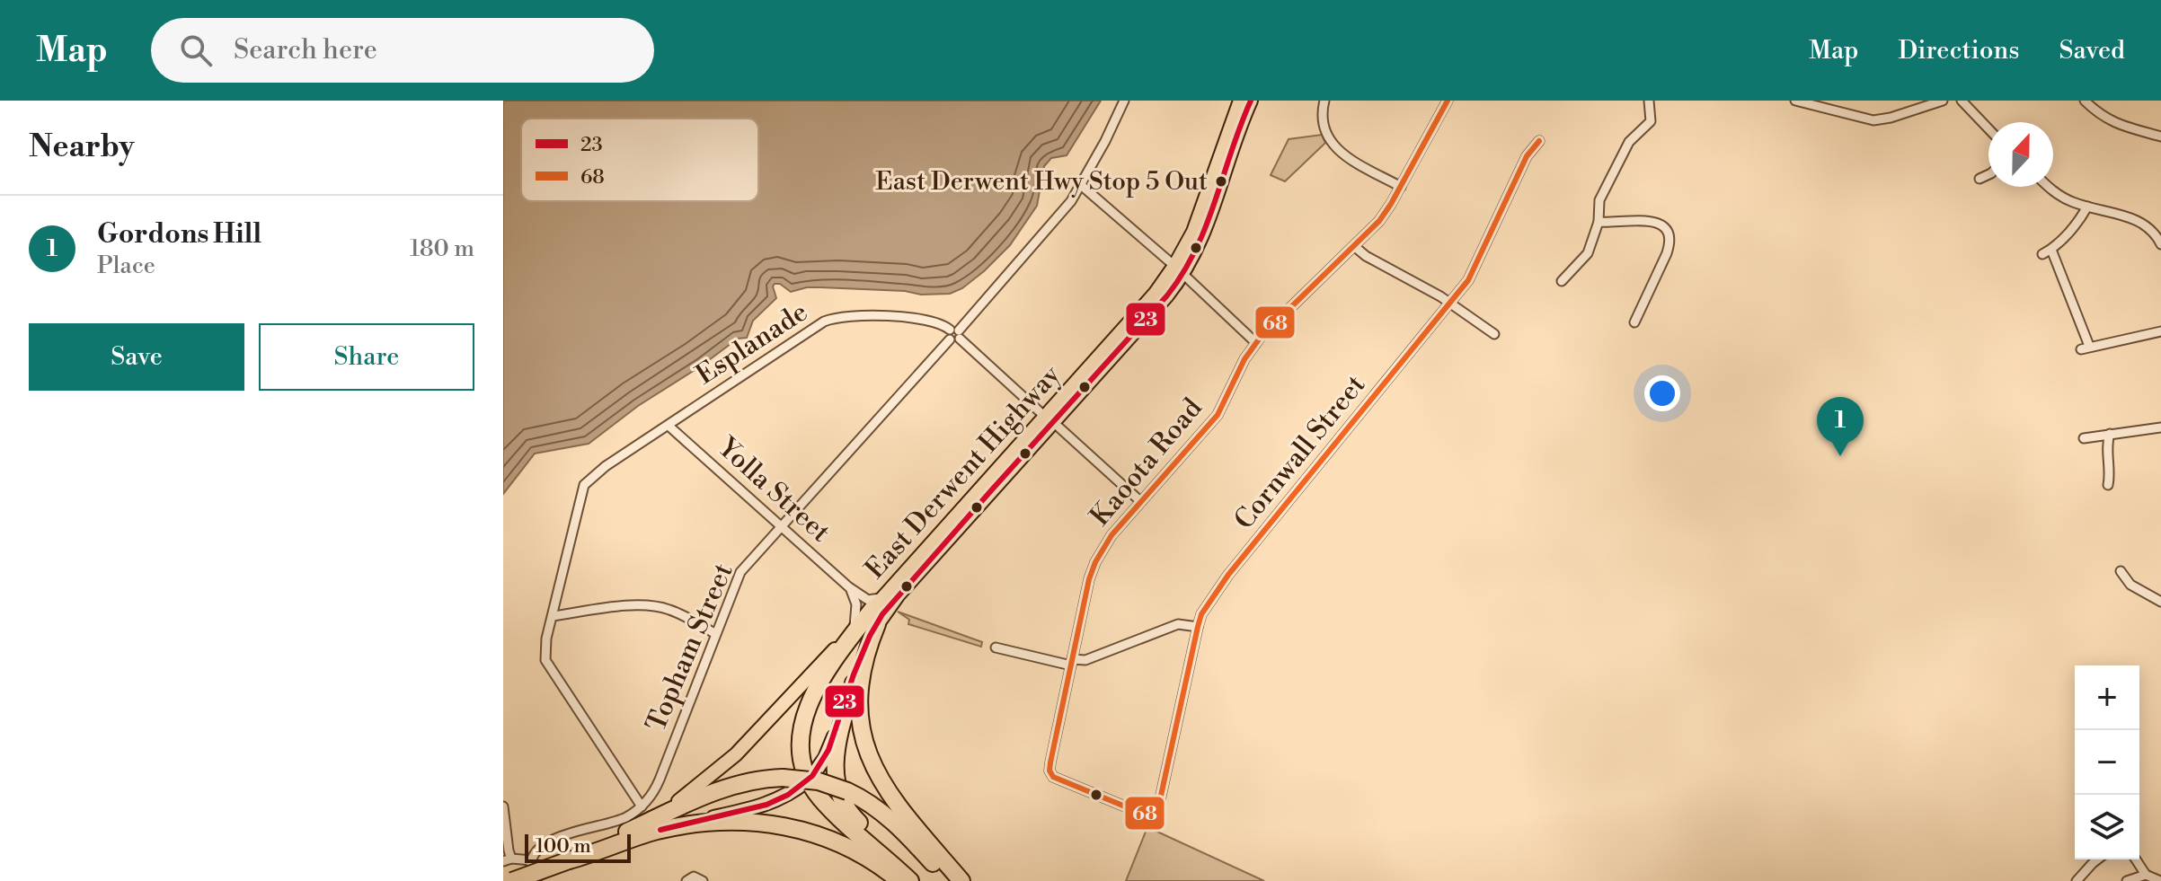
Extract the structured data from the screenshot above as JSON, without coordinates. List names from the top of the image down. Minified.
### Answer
{"streets":{"main road":["East Derwent Highway"],"street":["Esplanade","Cornwall Street","Kaoota Road","Yolla Street","Topham Street"]},"crossings":[["Esplanade","East Derwent Highway"],["Esplanade","Yolla Street"],["Esplanade","Topham Street"],["Cornwall Street","Kaoota Road"],["East Derwent Highway","Yolla Street"],["East Derwent Highway","Topham Street"],["Yolla Street","Topham Street"]],"places":["East Derwent Hwy Stop 5 Out"],"lines":["transit line 23","transit line 68"],"legend":["23","68"],"scale_bar":"100 m","north":"top","page":{"header":"Map","search":"Search here","nav":["Map","Directions","Saved"],"heading":"Nearby","list":[{"mark":"1","name":"Gordons Hill","note":"Place","value":"180 m"}],"buttons":["Save","Share"],"pins":"1","map_buttons":["+","−"],"scale":"100 m"}}
